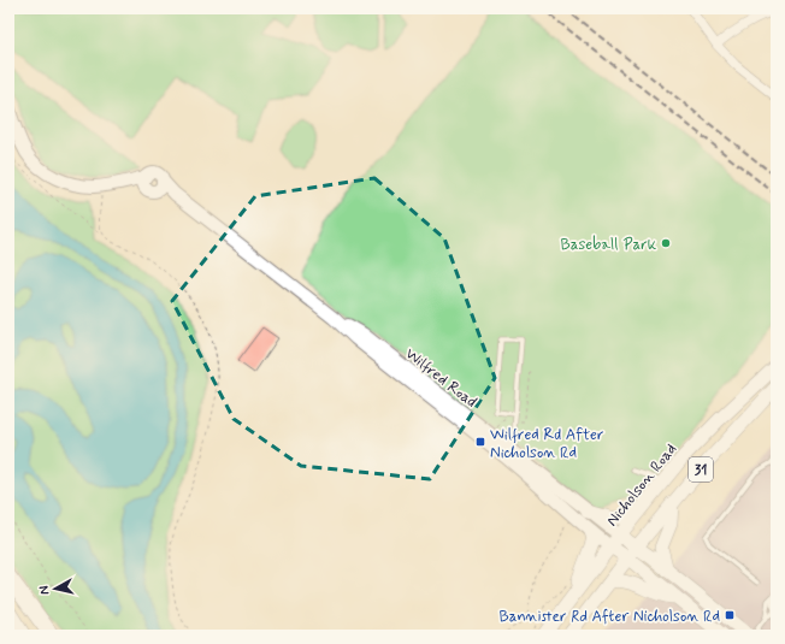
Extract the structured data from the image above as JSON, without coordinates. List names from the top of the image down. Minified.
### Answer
{"streets":{"main road":["Wilfred Road","31","Nicholson Road"]},"crossings":[["Wilfred Road","Nicholson Road"]],"places":{"other":["Baseball Park"],"transit":["Wilfred Rd After Nicholson Rd","Bannister Rd After Nicholson Rd"]},"north":"left"}
